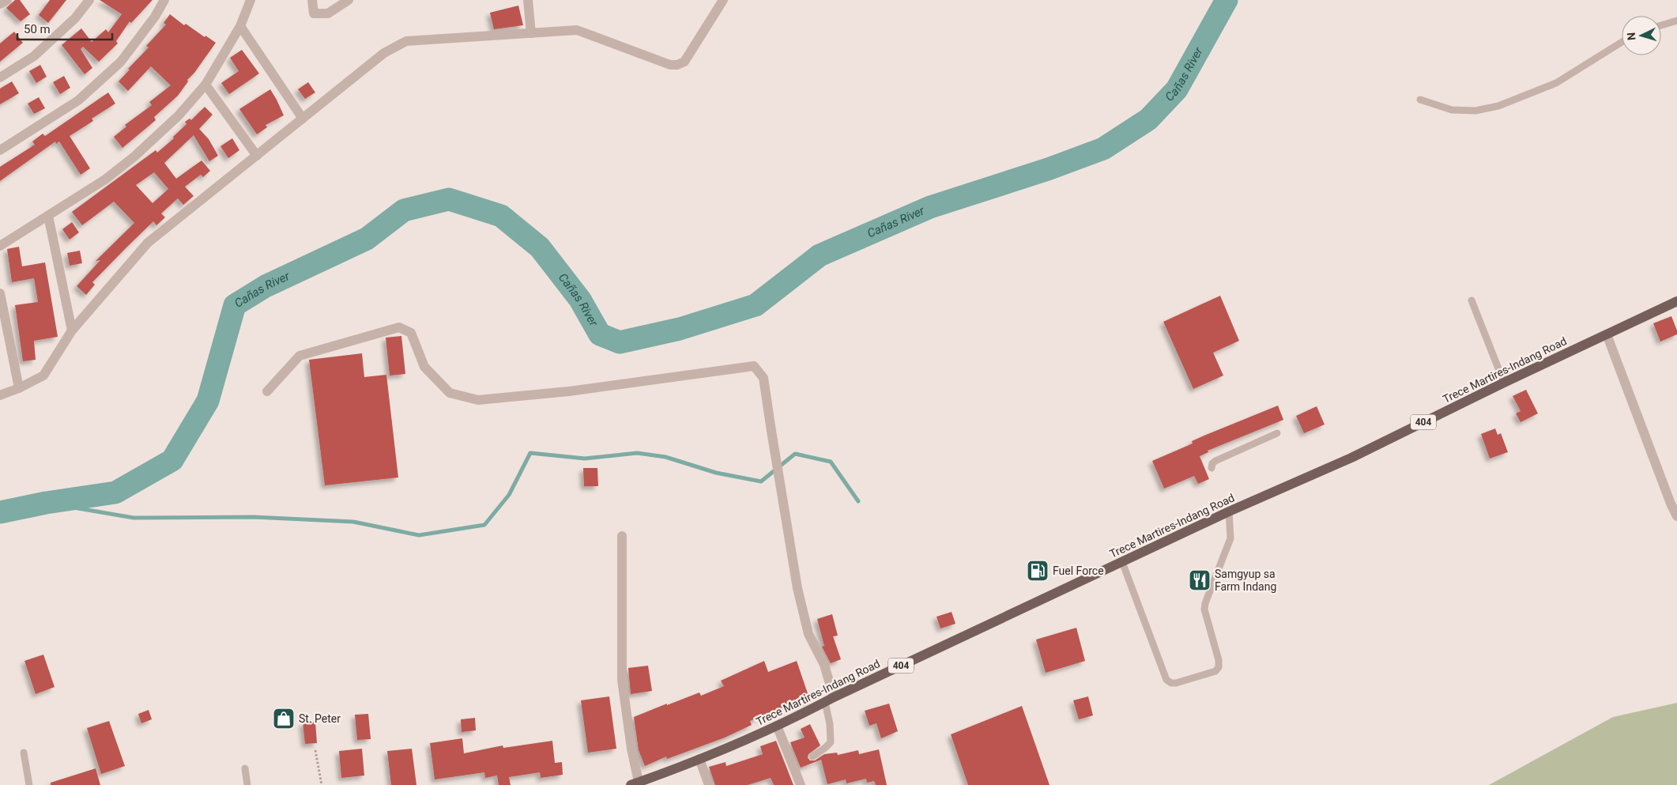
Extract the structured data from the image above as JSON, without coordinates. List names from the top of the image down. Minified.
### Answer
{"streets":{"main road":["Trece Martires-Indang Road","404"]},"water":["Cañas River"],"places":{"fuel station":["Fuel Force"],"restaurant":["Samgyup sa Farm Indang"],"shop":["St. Peter"]},"scale_bar":"50 m","north":"left"}
